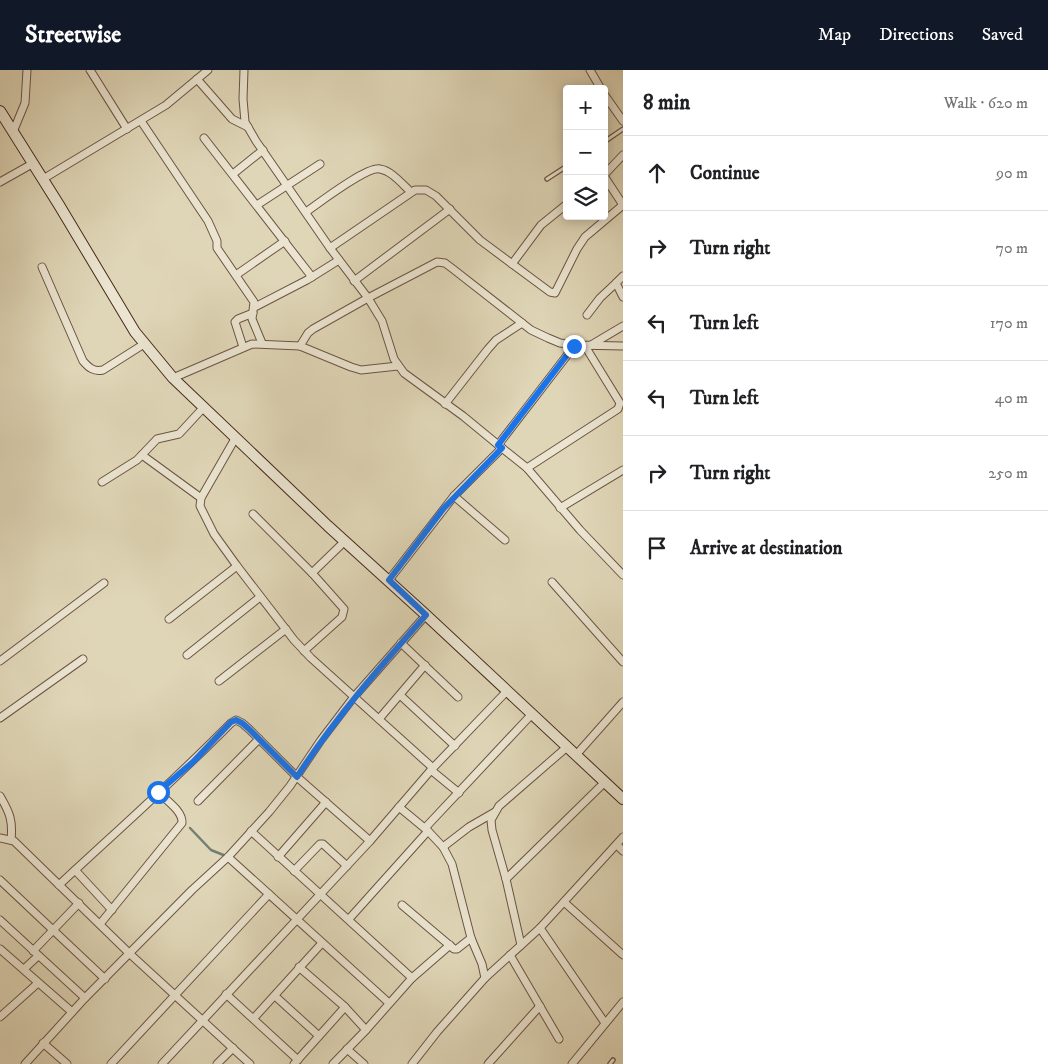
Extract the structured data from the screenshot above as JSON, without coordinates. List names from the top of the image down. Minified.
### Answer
{"page":{"header":"Streetwise","nav":["Map","Directions","Saved"],"heading":["8 min","Walk · 620 m"],"map_buttons":["+","−"],"list":[["Continue","90 m"],["Turn right","70 m"],["Turn left","170 m"],["Turn left","40 m"],["Turn right","250 m"],"Arrive at destination"]}}
